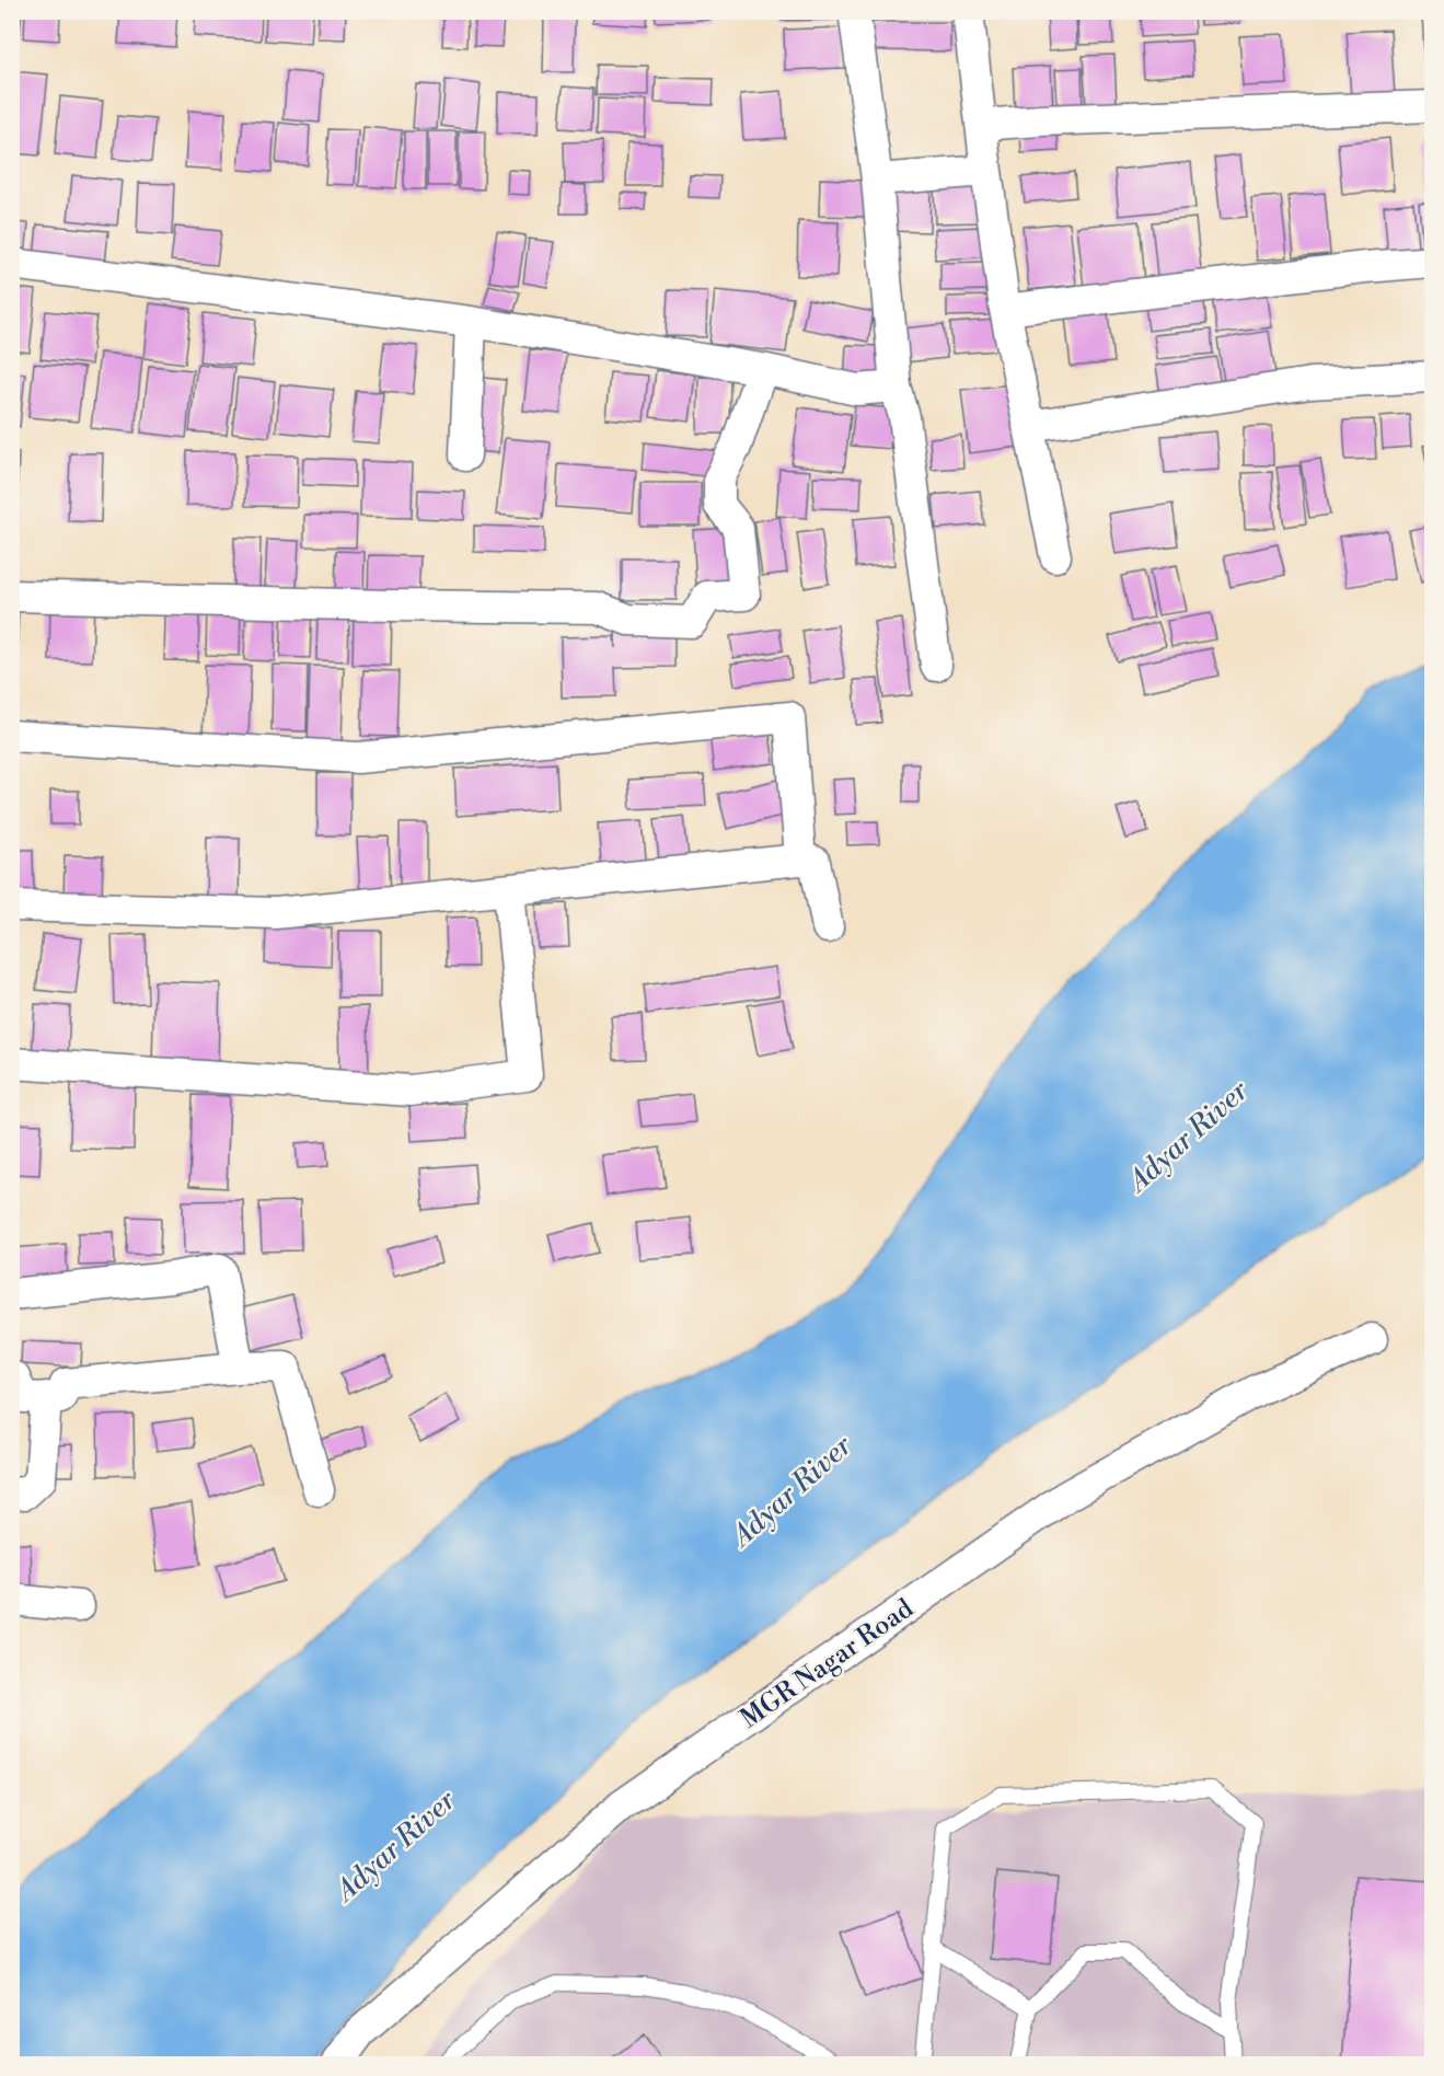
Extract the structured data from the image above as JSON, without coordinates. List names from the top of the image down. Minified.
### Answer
{"streets":{"street":["MGR Nagar Road"]},"water":["Adyar River"]}
